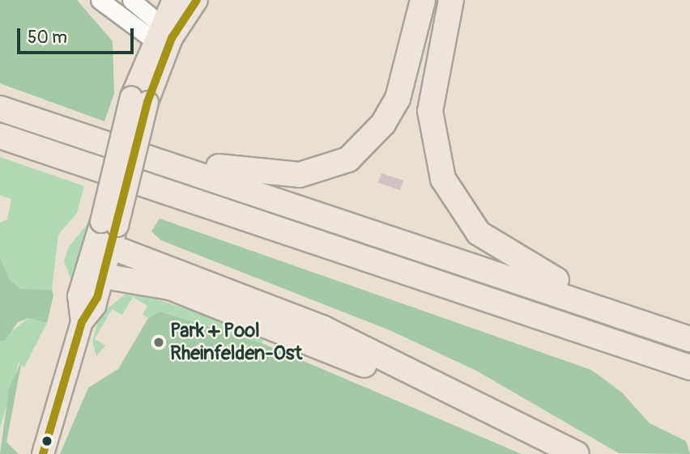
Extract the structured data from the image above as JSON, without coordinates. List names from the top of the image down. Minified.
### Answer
{"places":["Park + Pool Rheinfelden-Ost"],"scale_bar":"50 m"}
